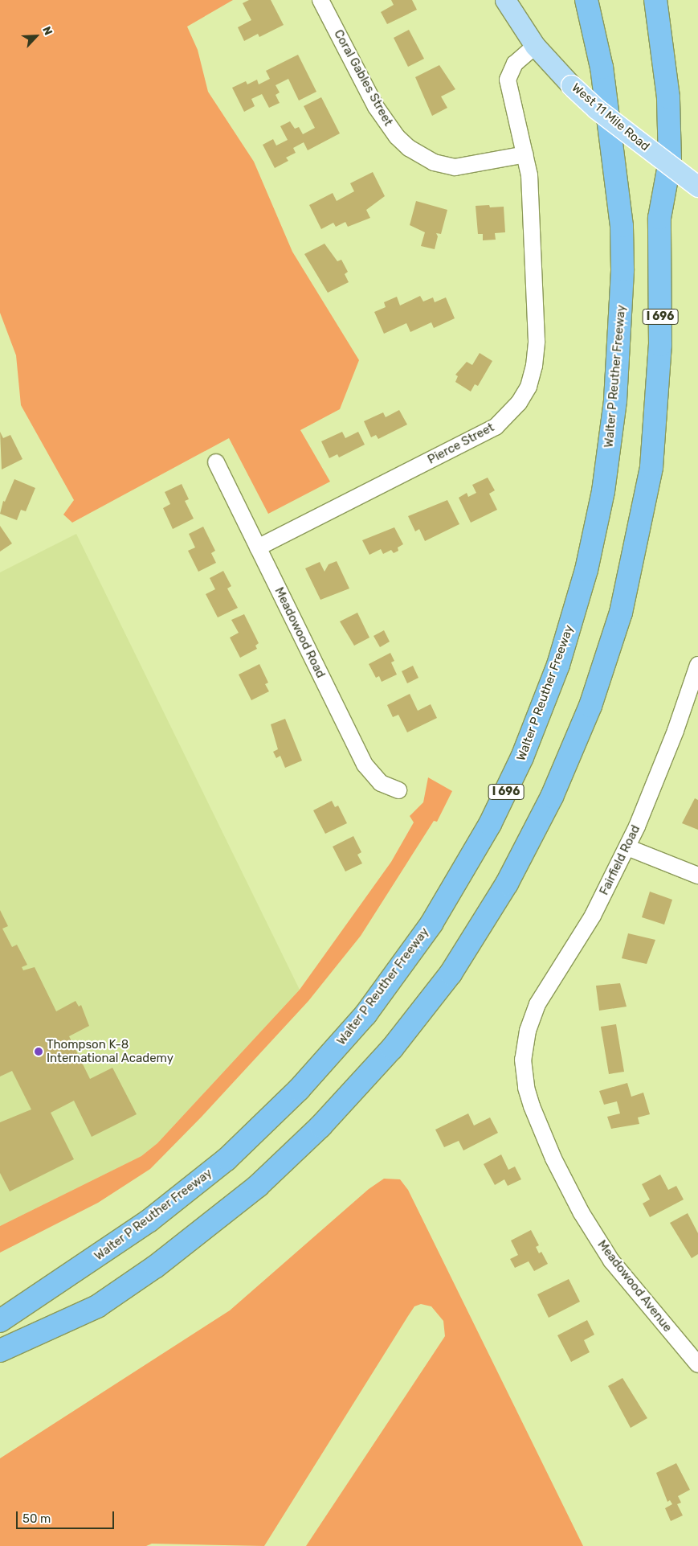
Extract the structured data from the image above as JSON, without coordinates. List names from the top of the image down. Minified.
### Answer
{"streets":{"highway":["I 696","Walter P Reuther Freeway"],"main road":["West 11 Mile Road"],"street":["Coral Gables Street","Pierce Street","Meadowood Road","Fairfield Road","Meadowood Avenue"]},"crossings":[["Coral Gables Street","Pierce Street"],["Pierce Street","Meadowood Road"],["Fairfield Road","Meadowood Avenue"]],"places":["Thompson K-8 International Academy"],"scale_bar":"50 m","north":"top right"}
